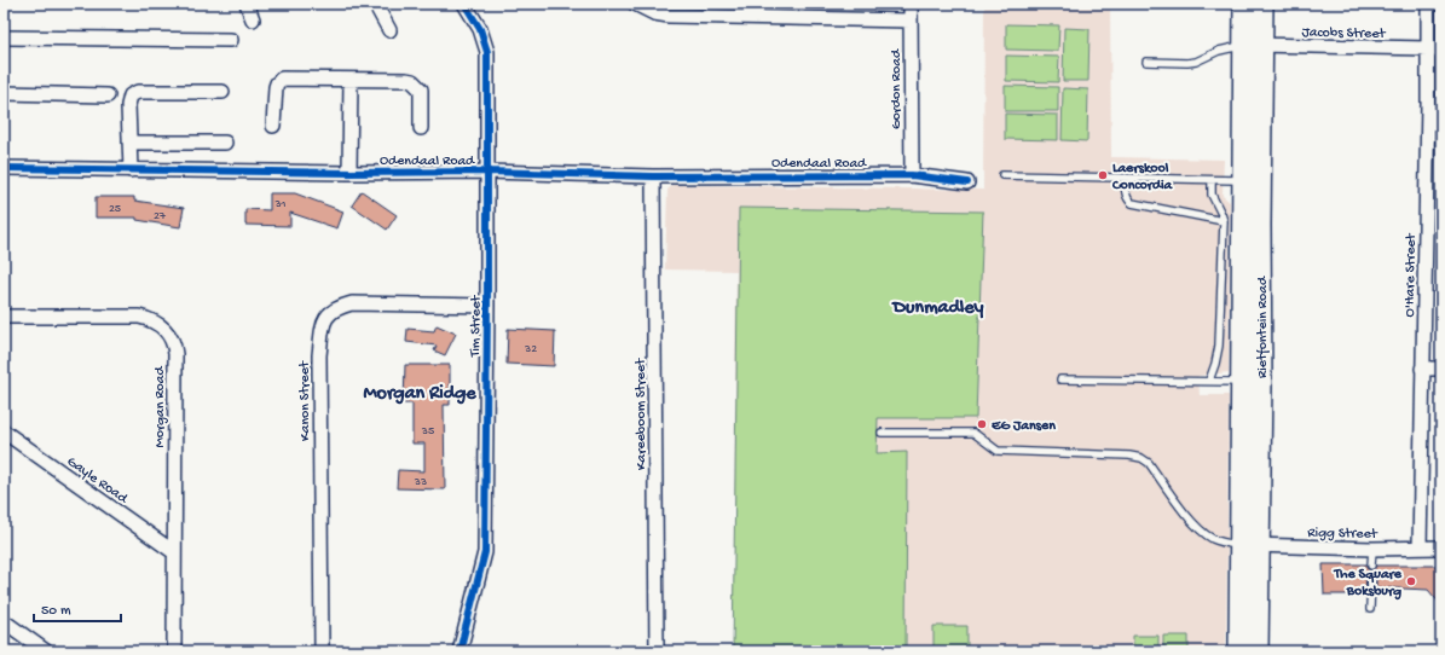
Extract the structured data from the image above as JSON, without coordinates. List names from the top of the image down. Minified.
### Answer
{"streets":{"main road":["Rietfontein Road"],"street":["Jacobs Street","Gordon Road","Odendaal Road","O'Hare Street","Tim Street","Kanon Street","Morgan Road","Kareeboom Street","Gayle Road","Rigg Street"]},"crossings":[["Jacobs Street","O'Hare Street"],["Jacobs Street","Rietfontein Road"],["Gordon Road","Odendaal Road"],["Odendaal Road","Tim Street"],["Odendaal Road","Kareeboom Street"],["O'Hare Street","Rigg Street"],["Tim Street","Kanon Street"],["Rietfontein Road","Rigg Street"],["Morgan Road","Gayle Road"]],"districts":["Dunmadley","Morgan Ridge"],"places":["Laerskool Concordia","EG Jansen","The Square Boksburg"],"house_numbers":["31","25","27","32","35","33"],"scale_bar":"50 m"}
